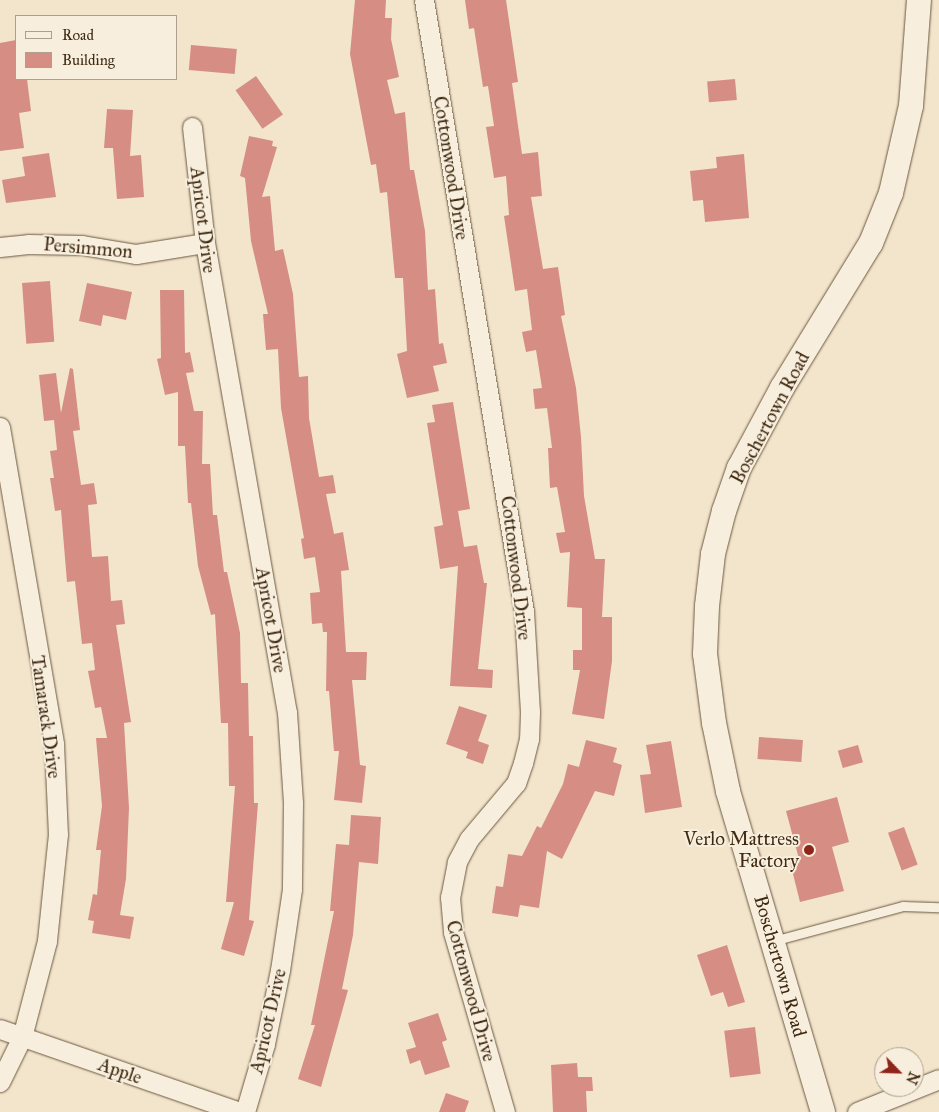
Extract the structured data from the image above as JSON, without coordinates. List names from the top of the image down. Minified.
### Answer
{"streets":{"street":["Cottonwood Drive","Apricot Drive","Persimmon","Boschertown Road","Tamarack Drive","Apple"]},"crossings":[["Apricot Drive","Persimmon"],["Tamarack Drive","Apple"]],"places":["Verlo Mattress Factory"],"legend":["Road","Building"],"north":"bottom right"}
